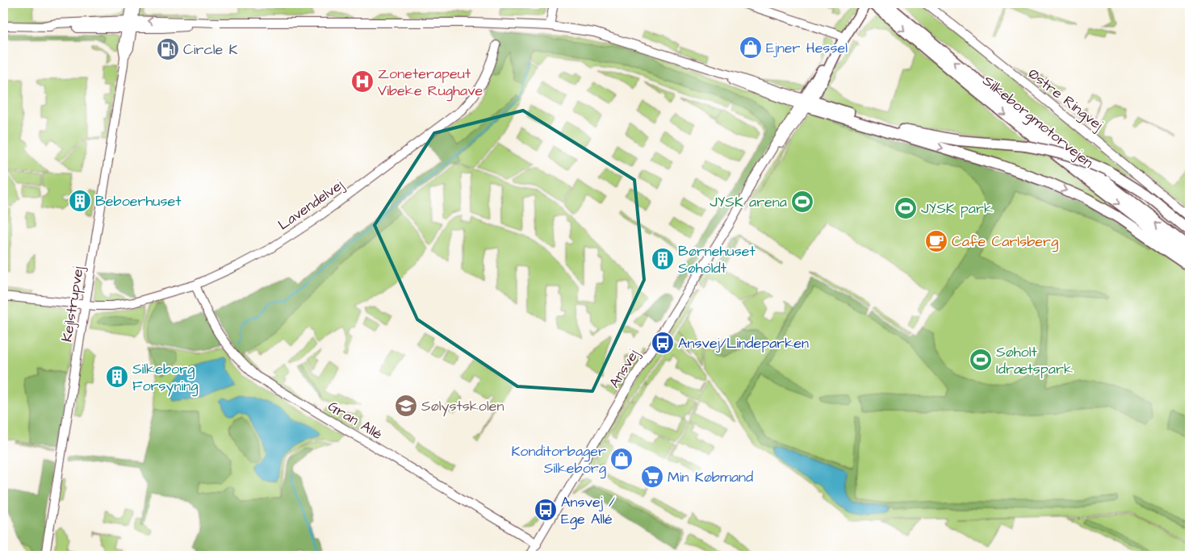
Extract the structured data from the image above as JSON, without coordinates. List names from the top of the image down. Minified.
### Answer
{"streets":{"highway":["Silkeborgmotorvejen"],"street":["Østre Ringvej","Lavendelvej","Kejlstrupvej","Ansvej","Gran Allé"]},"crossings":[["Lavendelvej","Kejlstrupvej"],["Lavendelvej","Gran Allé"],["Ansvej","Gran Allé"]],"places":{"shop":["Ejner Hessel","Konditorbager Silkeborg"],"fuel station":["Circle K"],"hospital":["Zoneterapeut Vibeke Rughave"],"building":["Beboerhuset","Børnehuset Søholdt","Silkeborg Forsyning"],"sports":["JYSK arena","JYSK park","Søholt Idrætspark"],"cafe":["Cafe Carlsberg"],"bus stop":["Ansvej/Lindeparken","Ansvej / Ege Allé"],"school or university":["Sølystskolen"],"supermarket":["Min Købmand"]}}
